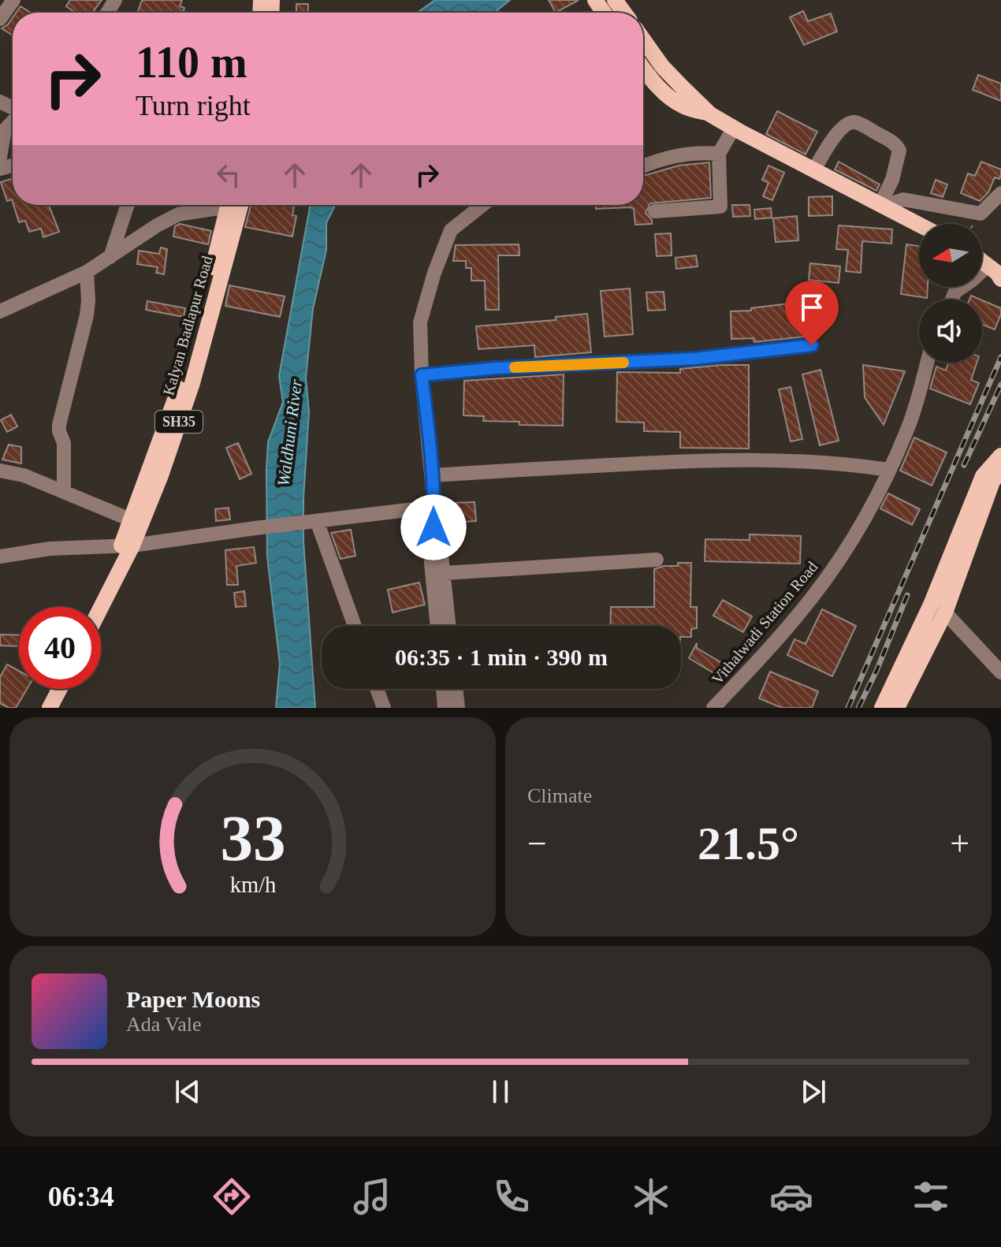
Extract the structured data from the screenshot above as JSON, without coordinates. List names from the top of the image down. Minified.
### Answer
{"streets":{"main road":["Kalyan Badlapur Road","SH35"],"street":["Vithalwadi Station Road"]},"water":["Waldhuni River"],"north":"left","page":{"turn":["110 m","Turn right"],"limit":"40","trip":"06:35 · 1 min · 390 m","tile":"Climate","heat":["−","21.5°","+"],"song":["Paper Moons","Ada Vale"],"tabs":"06:34","gauge":["33","km/h"]}}
